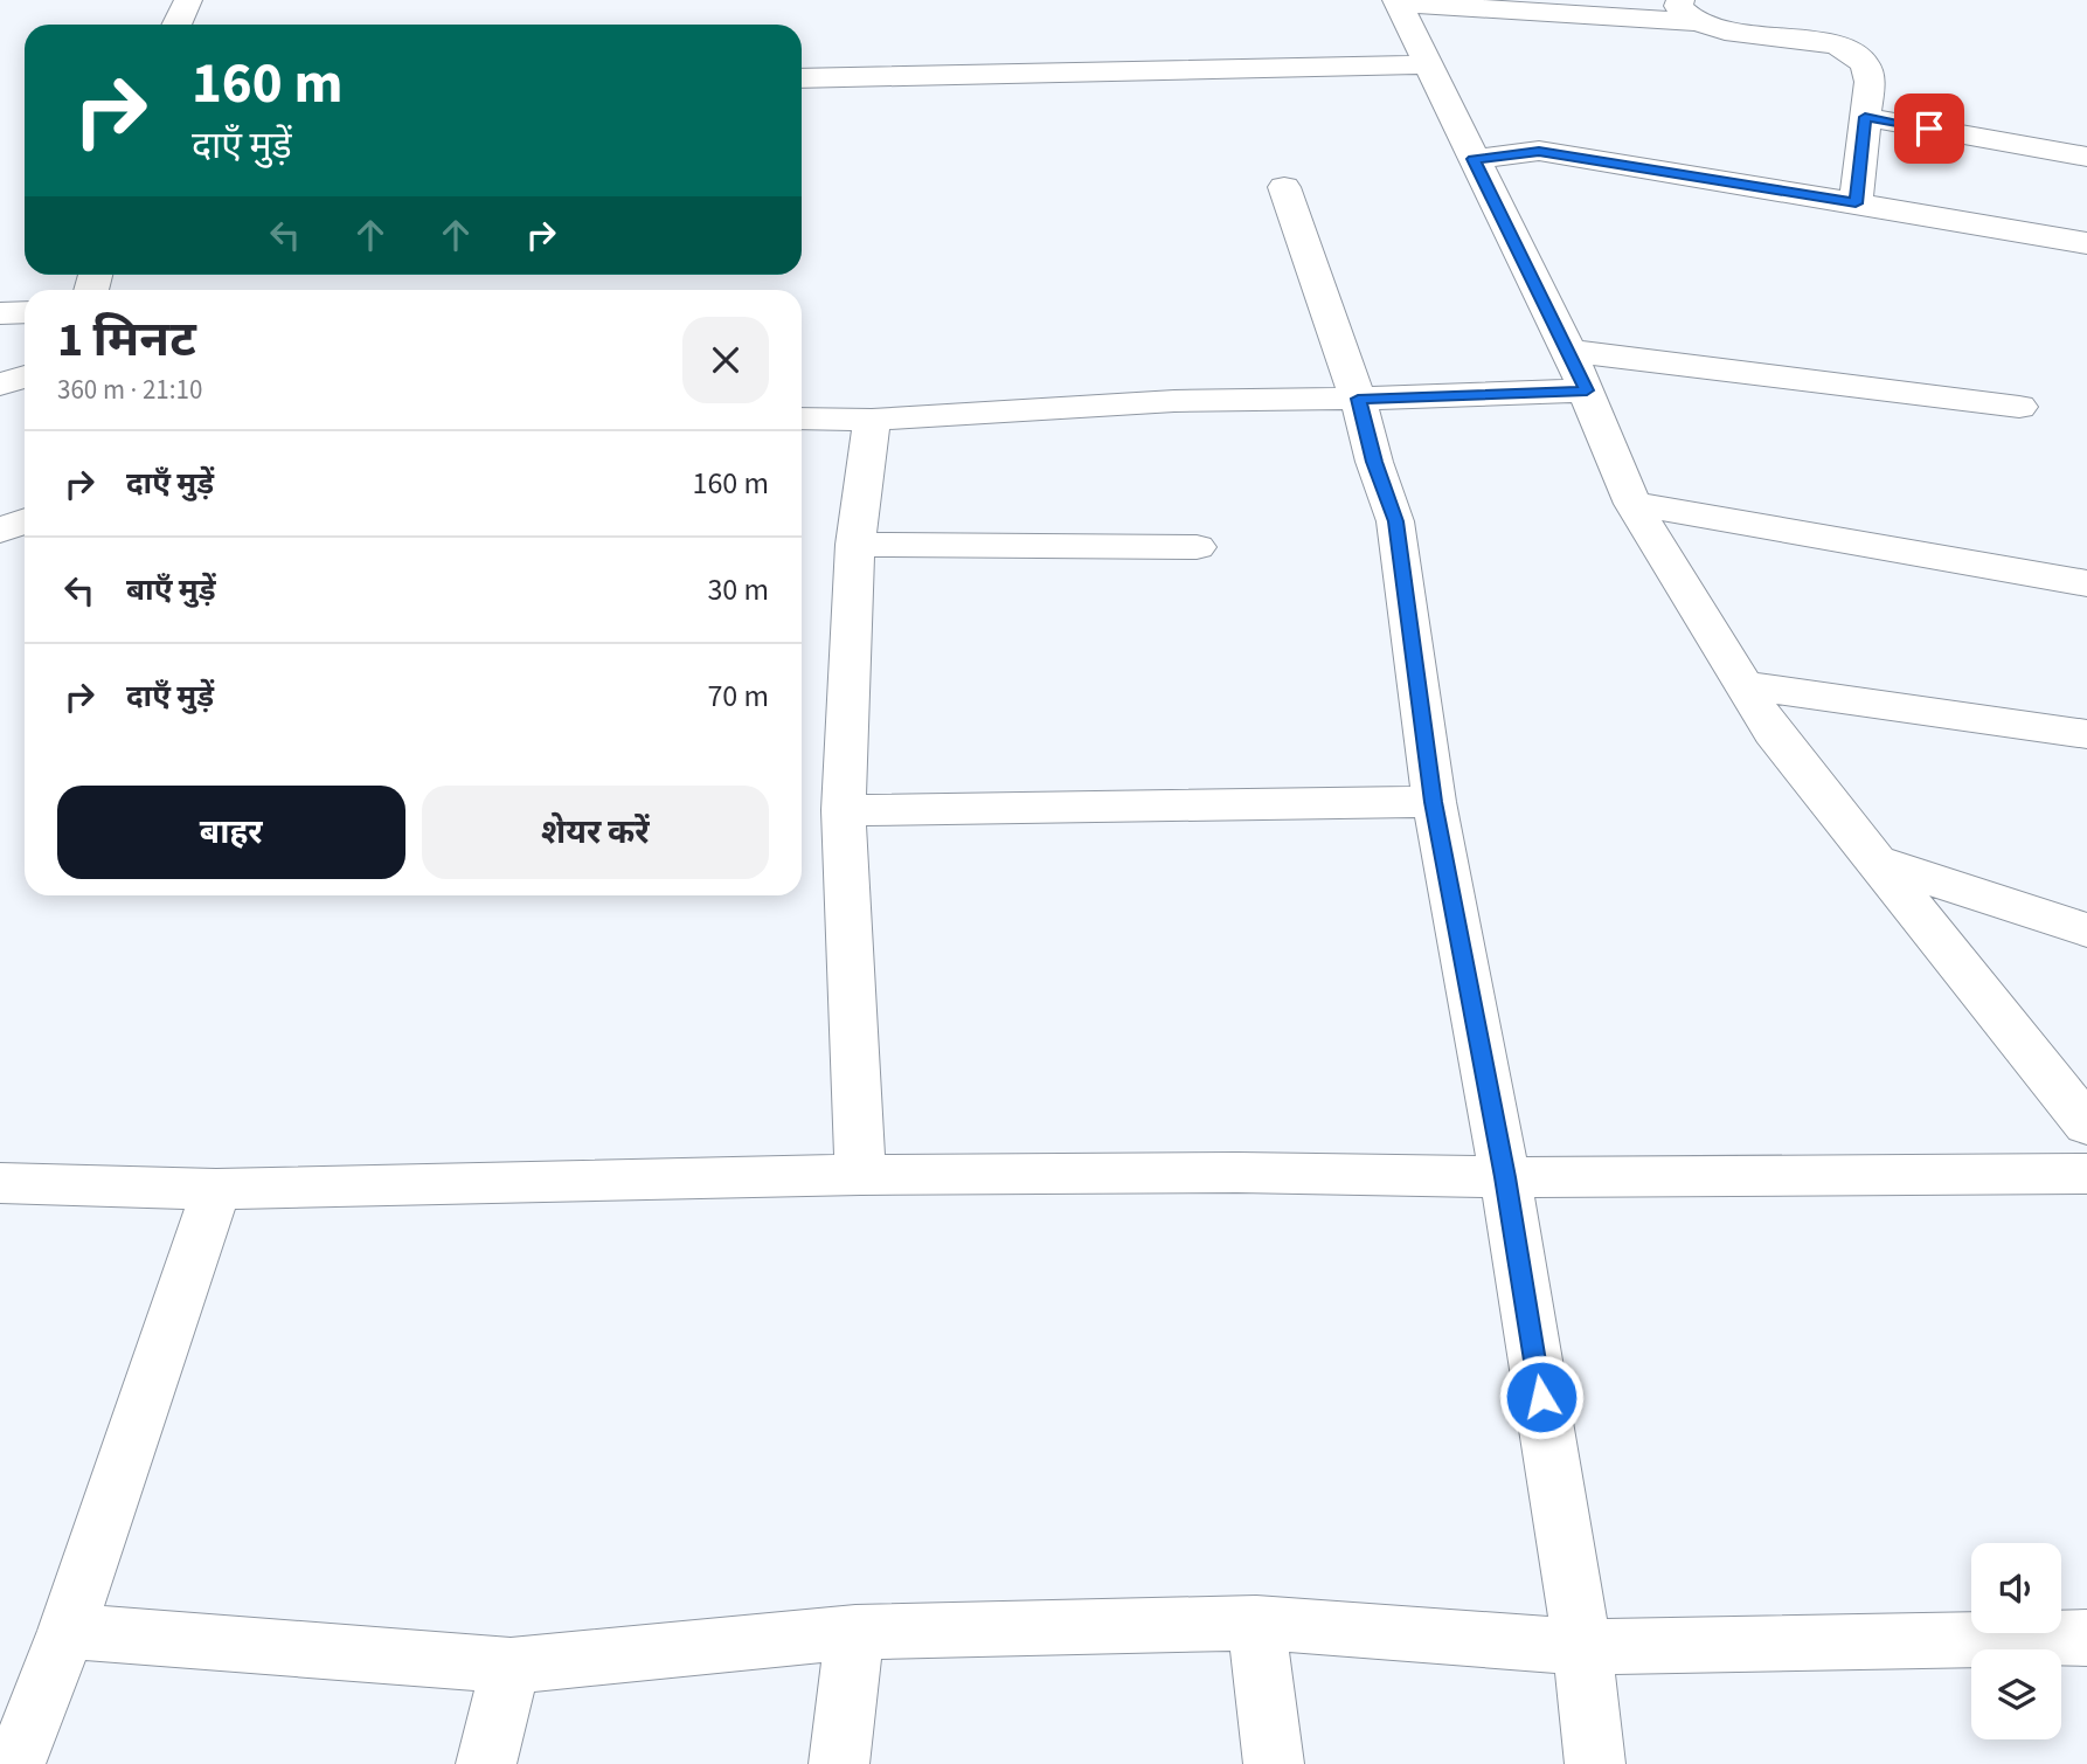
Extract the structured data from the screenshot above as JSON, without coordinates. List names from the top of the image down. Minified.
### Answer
{"page":{"turn":["160 m","दाएँ मुड़ें"],"heading":["1 मिनट","360 m · 21:10"],"list":[{"name":"दाएँ मुड़ें","value":"160 m"},{"name":"बाएँ मुड़ें","value":"30 m"},{"name":"दाएँ मुड़ें","value":"70 m"}],"buttons":["बाहर","शेयर करें"]}}
